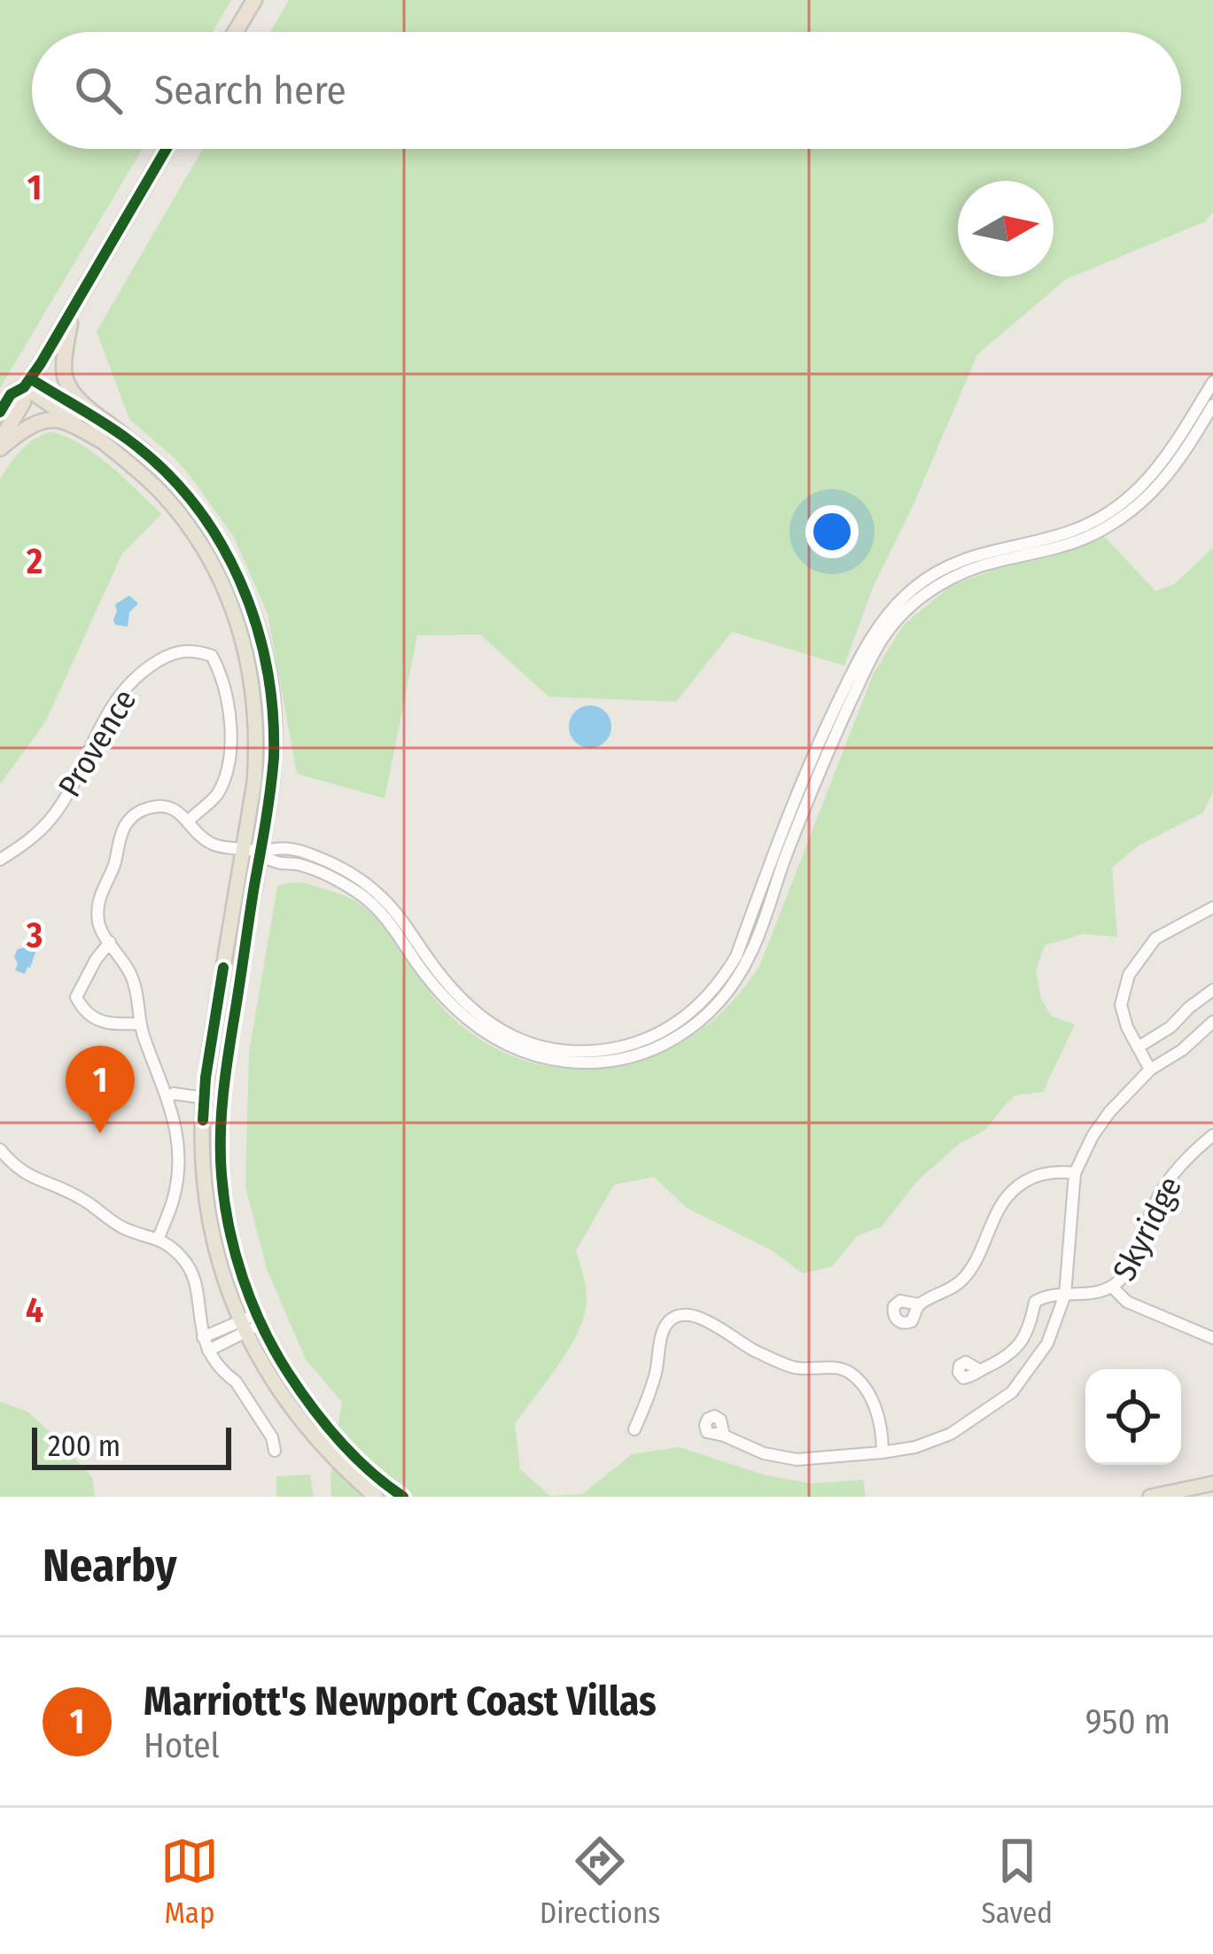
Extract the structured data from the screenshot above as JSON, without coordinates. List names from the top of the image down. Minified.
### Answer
{"streets":{"street":["Provence","Skyridge"]},"scale_bar":"200 m","north":"right","page":{"search":"Search here","pins":"1","scale":"200 m","heading":"Nearby","list":[{"mark":"1","name":"Marriott's Newport Coast Villas","note":"Hotel","value":"950 m"}],"nav":["Map","Directions","Saved"]},"grid":{"rows":["1","2","3","4"]}}
